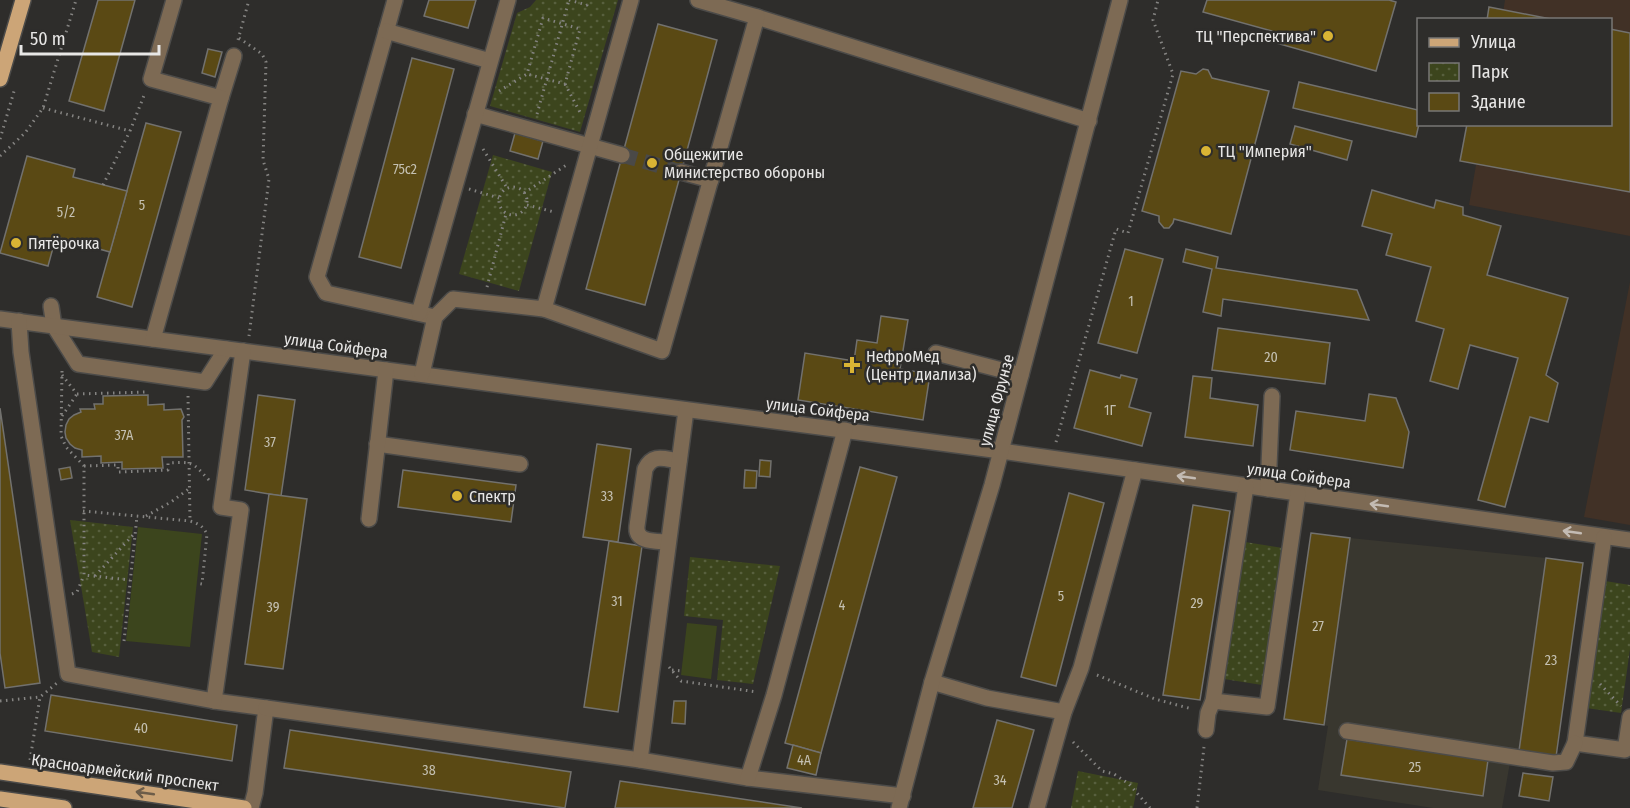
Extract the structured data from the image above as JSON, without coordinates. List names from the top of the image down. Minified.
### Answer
{"streets":{"main road":["Красноармейский проспект"],"street":["улица Сойфера","улица Фрунзе"]},"crossings":[["улица Сойфера","улица Фрунзе"]],"one_way":["Красноармейский проспект"],"places":{"other":["ТЦ \"Перспектива\"","ТЦ \"Империя\"","Общежитие Министерство обороны","Пятёрочка","Спектр"],"health":["НефроМед (Центр диализа)"]},"house_numbers":["75с2","5","5/2","1","20","1Г","37А","37","33","5","31","29","4","39","27","23","40","4А","25","38","34"],"legend":["Улица","Парк","Здание"],"scale_bar":"50 m"}
